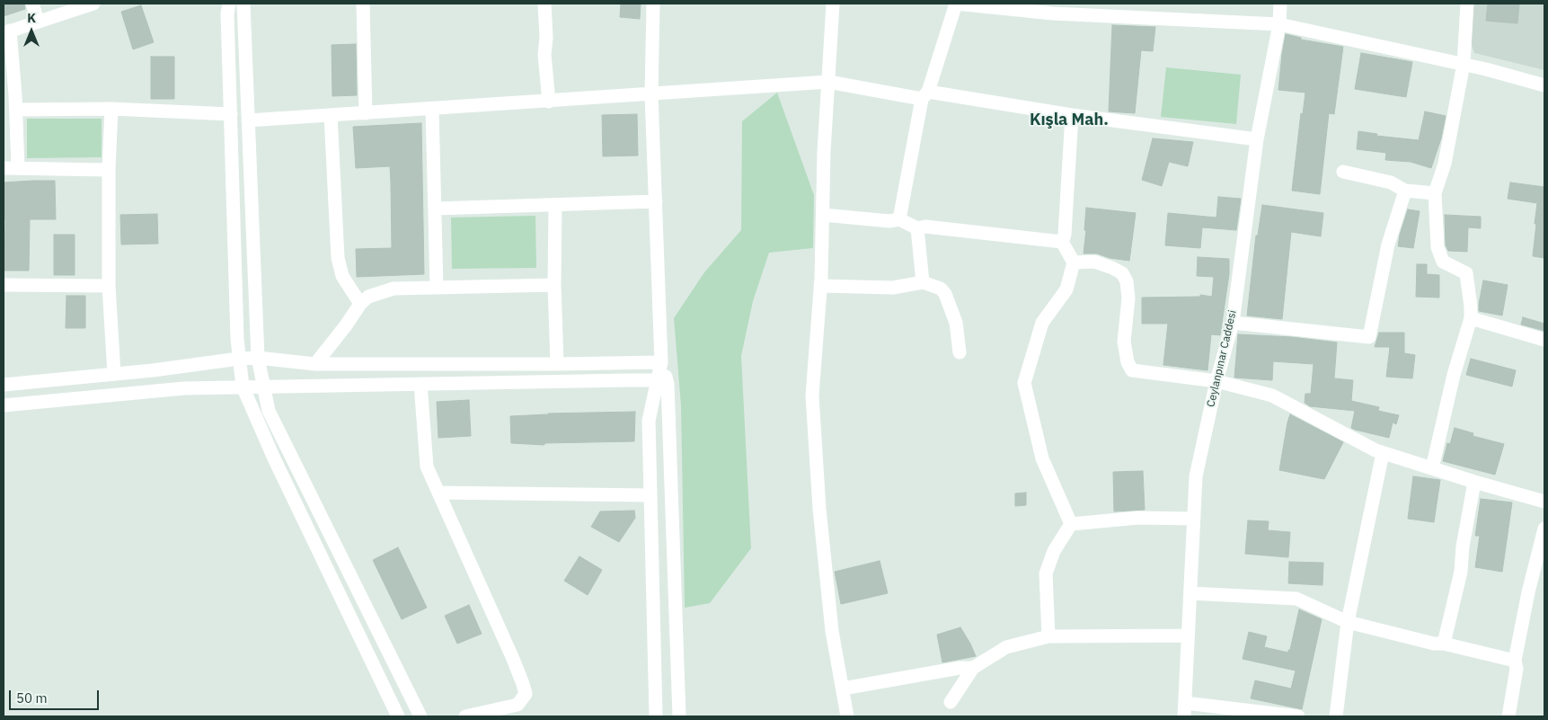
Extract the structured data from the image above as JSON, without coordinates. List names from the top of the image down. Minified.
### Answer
{"streets":{"street":["Ceylanpınar Caddesi"]},"districts":["Kışla Mah."],"scale_bar":"50 m","north":"top"}
